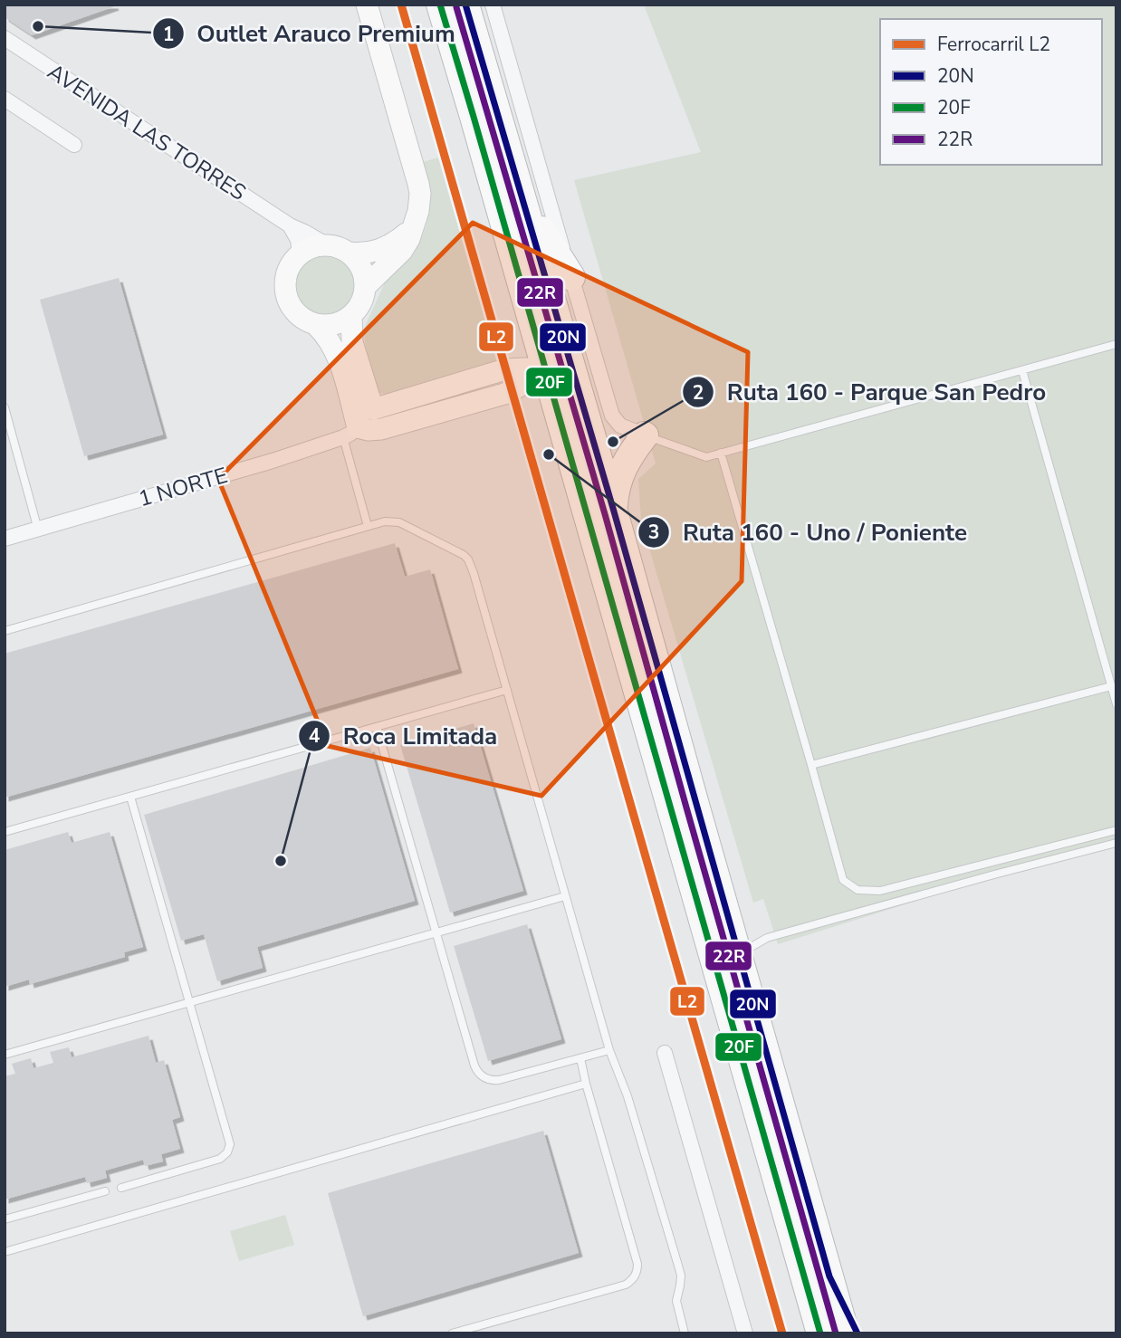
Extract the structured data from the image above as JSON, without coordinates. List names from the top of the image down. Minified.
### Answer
{"streets":{"street":["AVENIDA LAS TORRES","1 NORTE"]},"places":["Outlet Arauco Premium","Ruta 160 - Parque San Pedro","Ruta 160 - Uno / Poniente","Roca Limitada"],"lines":["rail line L2","transit line 20N","transit line 20F","transit line 22R"],"legend":["Ferrocarril L2","20N","20F","22R"]}
